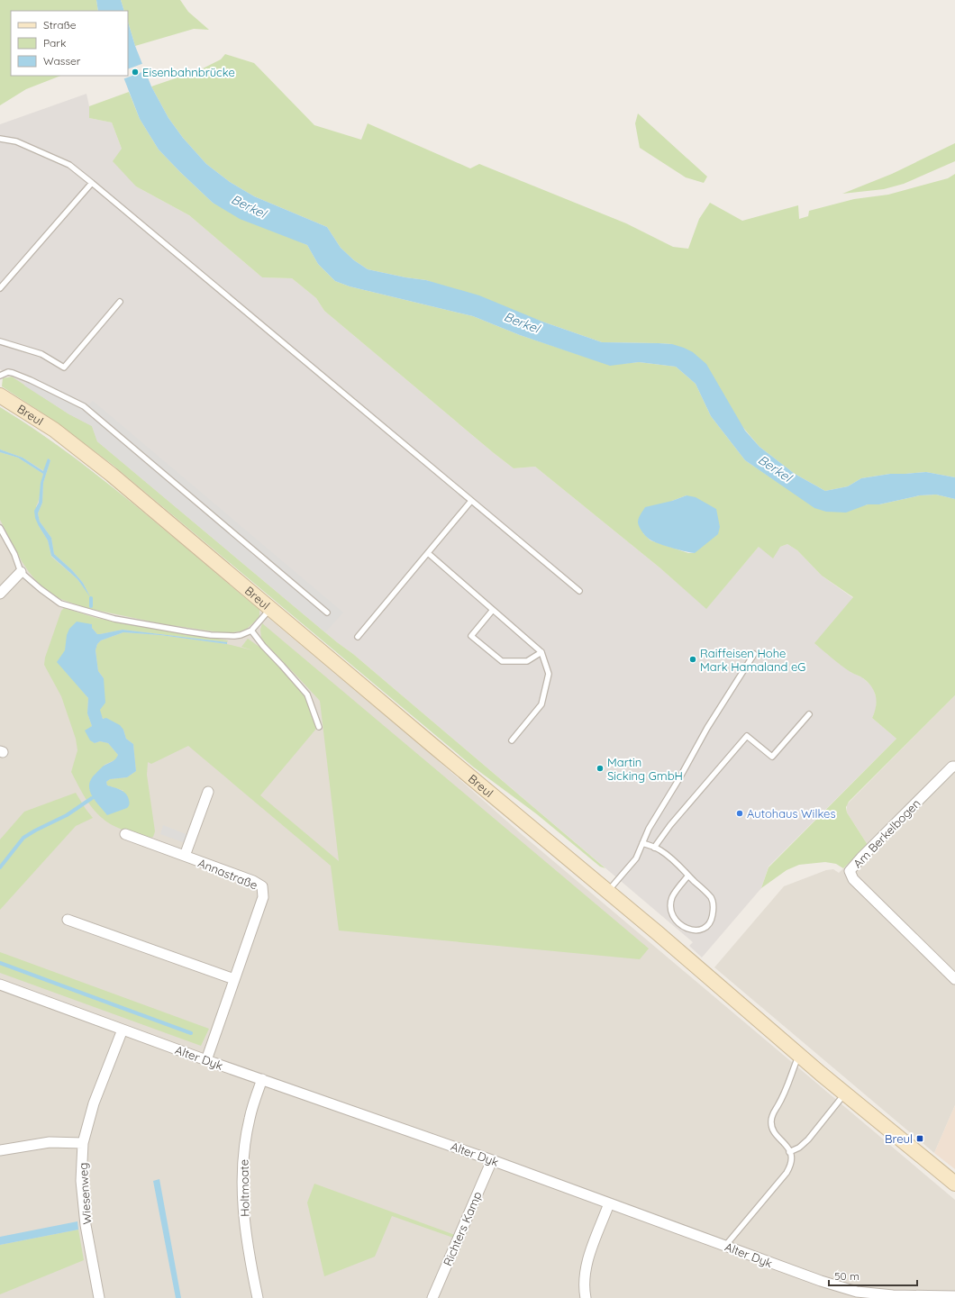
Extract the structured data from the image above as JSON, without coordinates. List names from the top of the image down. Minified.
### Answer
{"streets":{"main road":["Breul"],"street":["Am Berkelbogen","Annastraße","Alter Dyk","Holtmoate","Wiesenweg","Richters Kamp"]},"crossings":[["Annastraße","Alter Dyk"],["Alter Dyk","Holtmoate"],["Alter Dyk","Wiesenweg"],["Alter Dyk","Richters Kamp"]],"water":["Berkel"],"places":{"other":["Eisenbahnbrücke","Raiffeisen Hohe Mark Hamaland eG","Martin Sicking GmbH","Autohaus Wilkes"],"transit":["Breul"]},"legend":["Straße","Park","Wasser"],"scale_bar":"50 m"}
